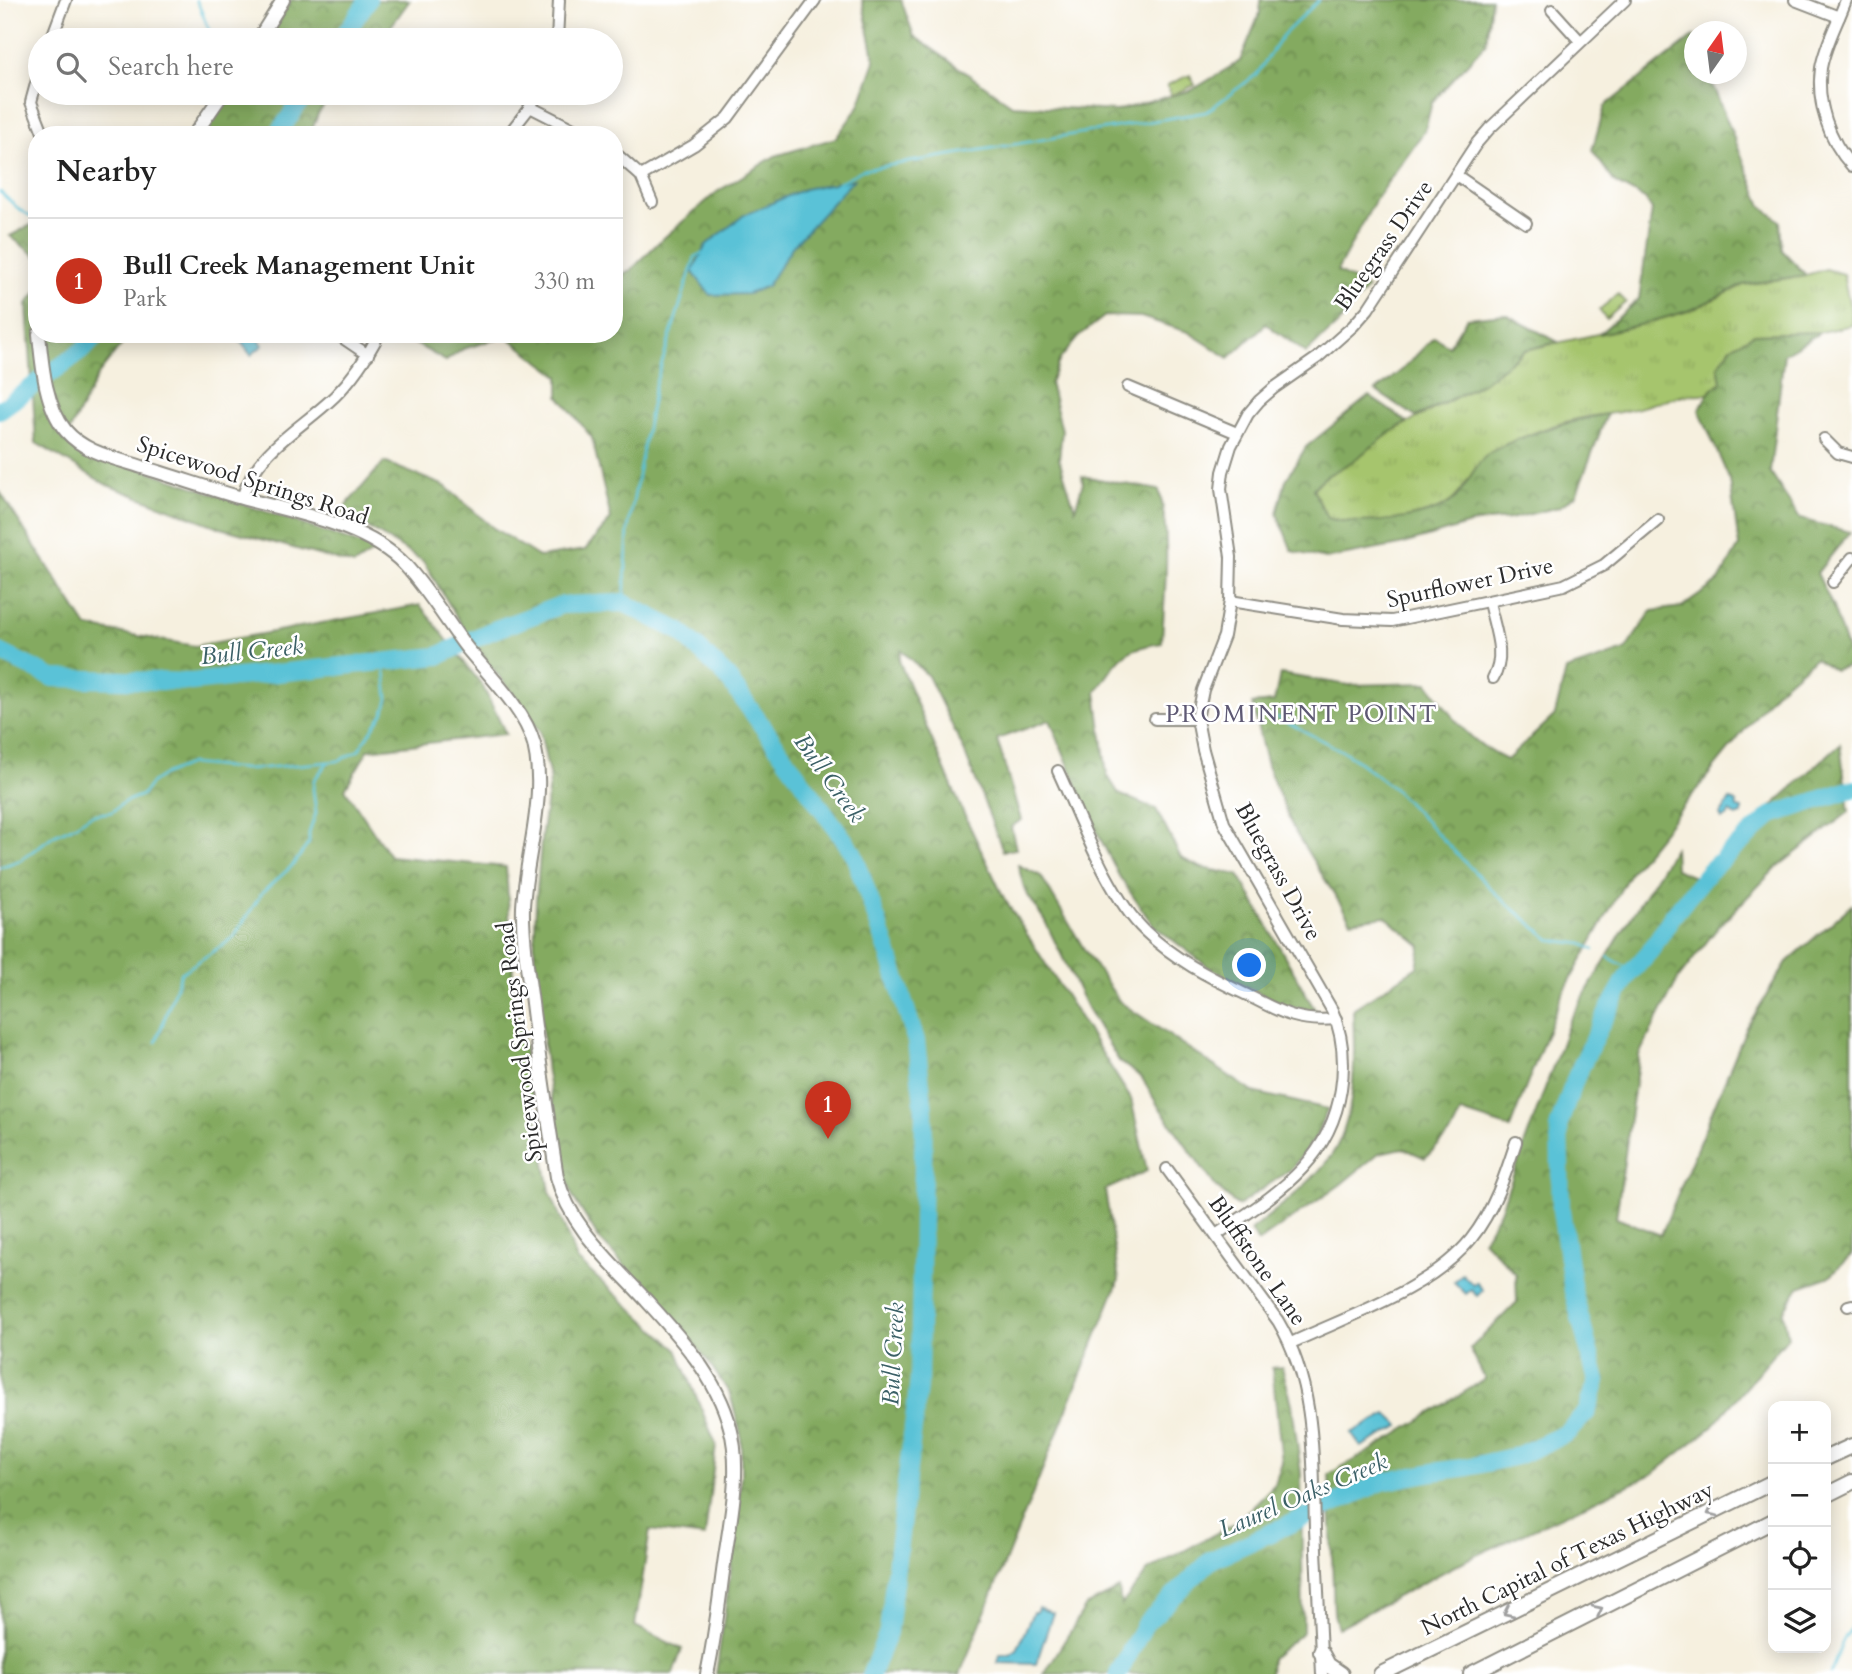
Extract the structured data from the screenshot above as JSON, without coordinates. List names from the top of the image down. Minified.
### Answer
{"streets":{"highway":["North Capital of Texas Highway"],"main road":["Spicewood Springs Road"],"street":["Bluegrass Drive","Spurflower Drive","Bluffstone Lane"]},"crossings":[["Bluegrass Drive","Spurflower Drive"],["Bluegrass Drive","Bluffstone Lane"]],"districts":["PROMINENT POINT"],"water":["Bull Creek","Laurel Oaks Creek"],"north":"top","page":{"search":"Search here","heading":"Nearby","list":[{"mark":"1","name":"Bull Creek Management Unit","note":"Park","value":"330 m"}],"pins":"1","map_buttons":["+","−"]}}
